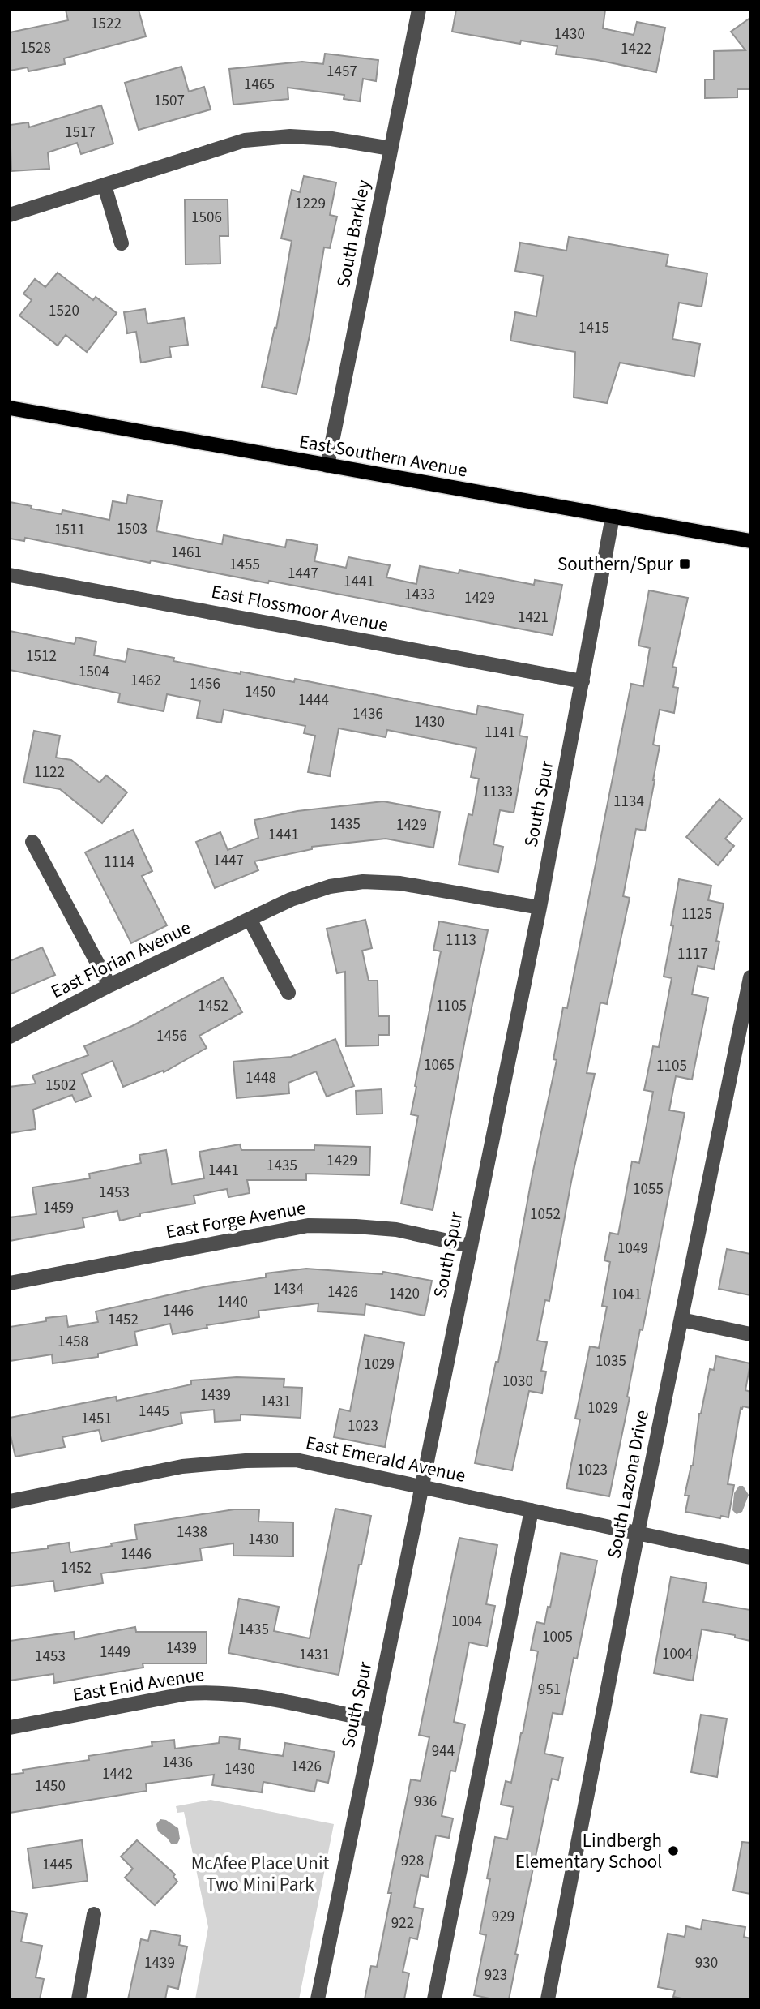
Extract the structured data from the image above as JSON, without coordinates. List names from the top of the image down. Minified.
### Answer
{"streets":{"main road":["East Southern Avenue"],"street":["South Barkley","East Flossmoor Avenue","South Spur","East Florian Avenue","East Forge Avenue","East Emerald Avenue","South Lazona Drive","East Enid Avenue"]},"crossings":[["South Barkley","East Southern Avenue"],["East Southern Avenue","South Spur"],["East Flossmoor Avenue","South Spur"],["South Spur","East Florian Avenue"],["South Spur","East Forge Avenue"],["South Spur","East Emerald Avenue"],["South Spur","East Enid Avenue"],["East Emerald Avenue","South Lazona Drive"]],"parks":["McAfee Place Unit Two Mini Park"],"places":{"transit":["Southern/Spur"],"other":["Lindbergh Elementary School"]},"house_numbers":["1522","1430","1528","1422","1457","1465","1507","1517","1229","1506","1520","1415","1503","1511","1461","1455","1447","1441","1433","1429","1421","1512","1504","1462","1456","1450","1444","1436","1430","1141","1122","1133","1134","1435","1429","1441","1447","1114","1125","1113","1117","1452","1105","1456","1065","1105","1448","1502","1429","1435","1441","1055","1453","1459","1052","1049","1434","1426","1420","1041","1440","1446","1452","1458","1035","1029","1030","1439","1431","1029","1445","1451","1023","1023","1438","1430","1446","1452","1004","1435","1005","1439","1449","1004","1431","1453","951","944","1436","1426","1430","1442","1450","936","928","1445","929","922","1439","930","923"]}
